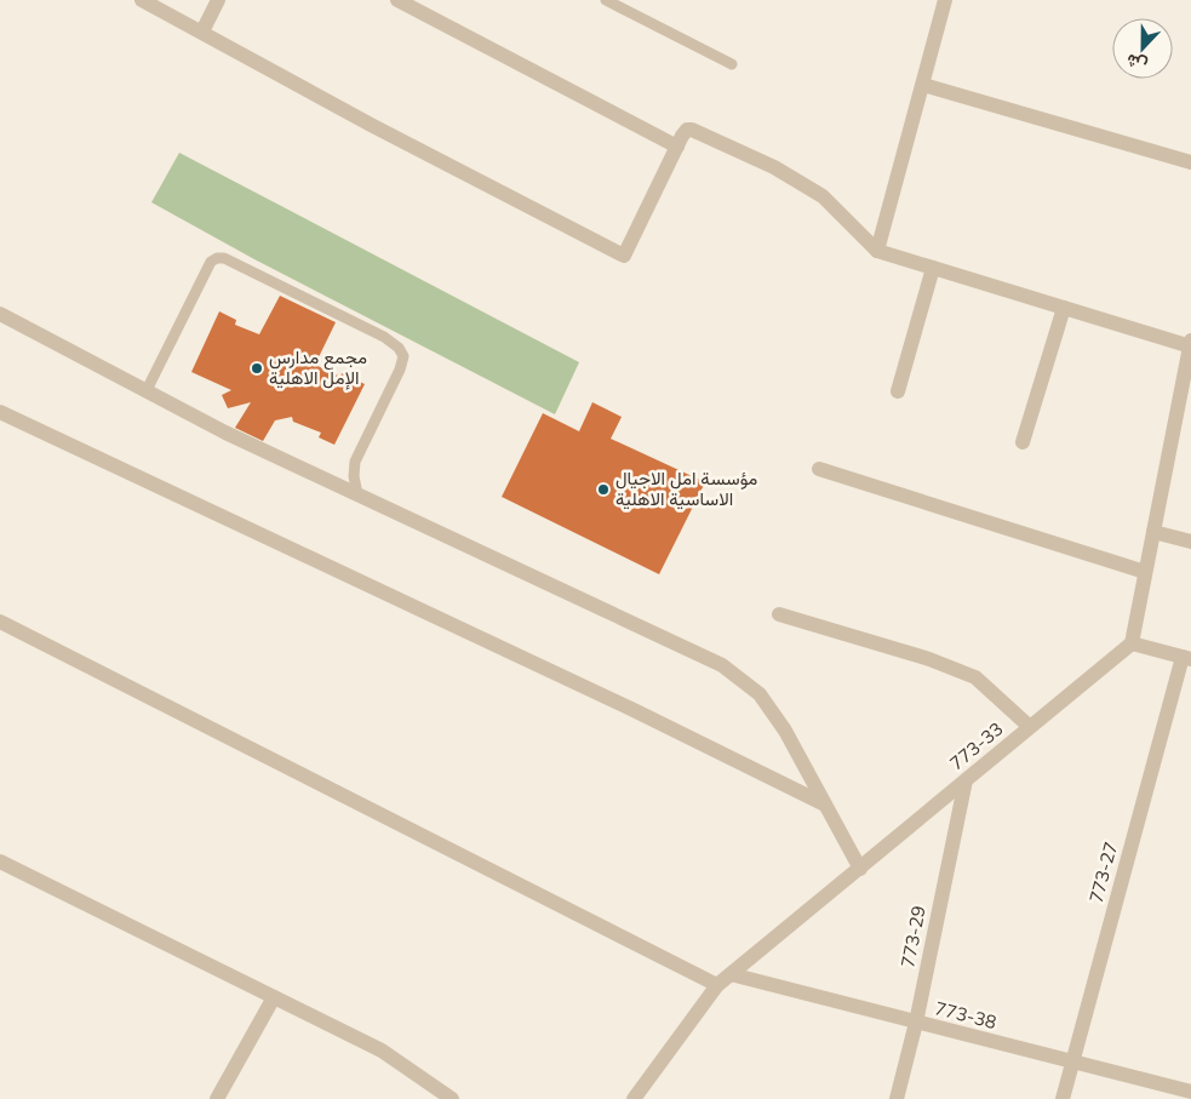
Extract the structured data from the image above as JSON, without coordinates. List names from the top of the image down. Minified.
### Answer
{"streets":{"street":["773-33","773-27","773-29","773-38"]},"crossings":[["773-33","773-29"],["773-33","773-38"],["773-27","773-38"],["773-29","773-38"]],"places":["مجمع مدارس الإمل الاهلية","مؤسسة امل الاجيال الاساسية الاهلية"],"north":"bottom"}
